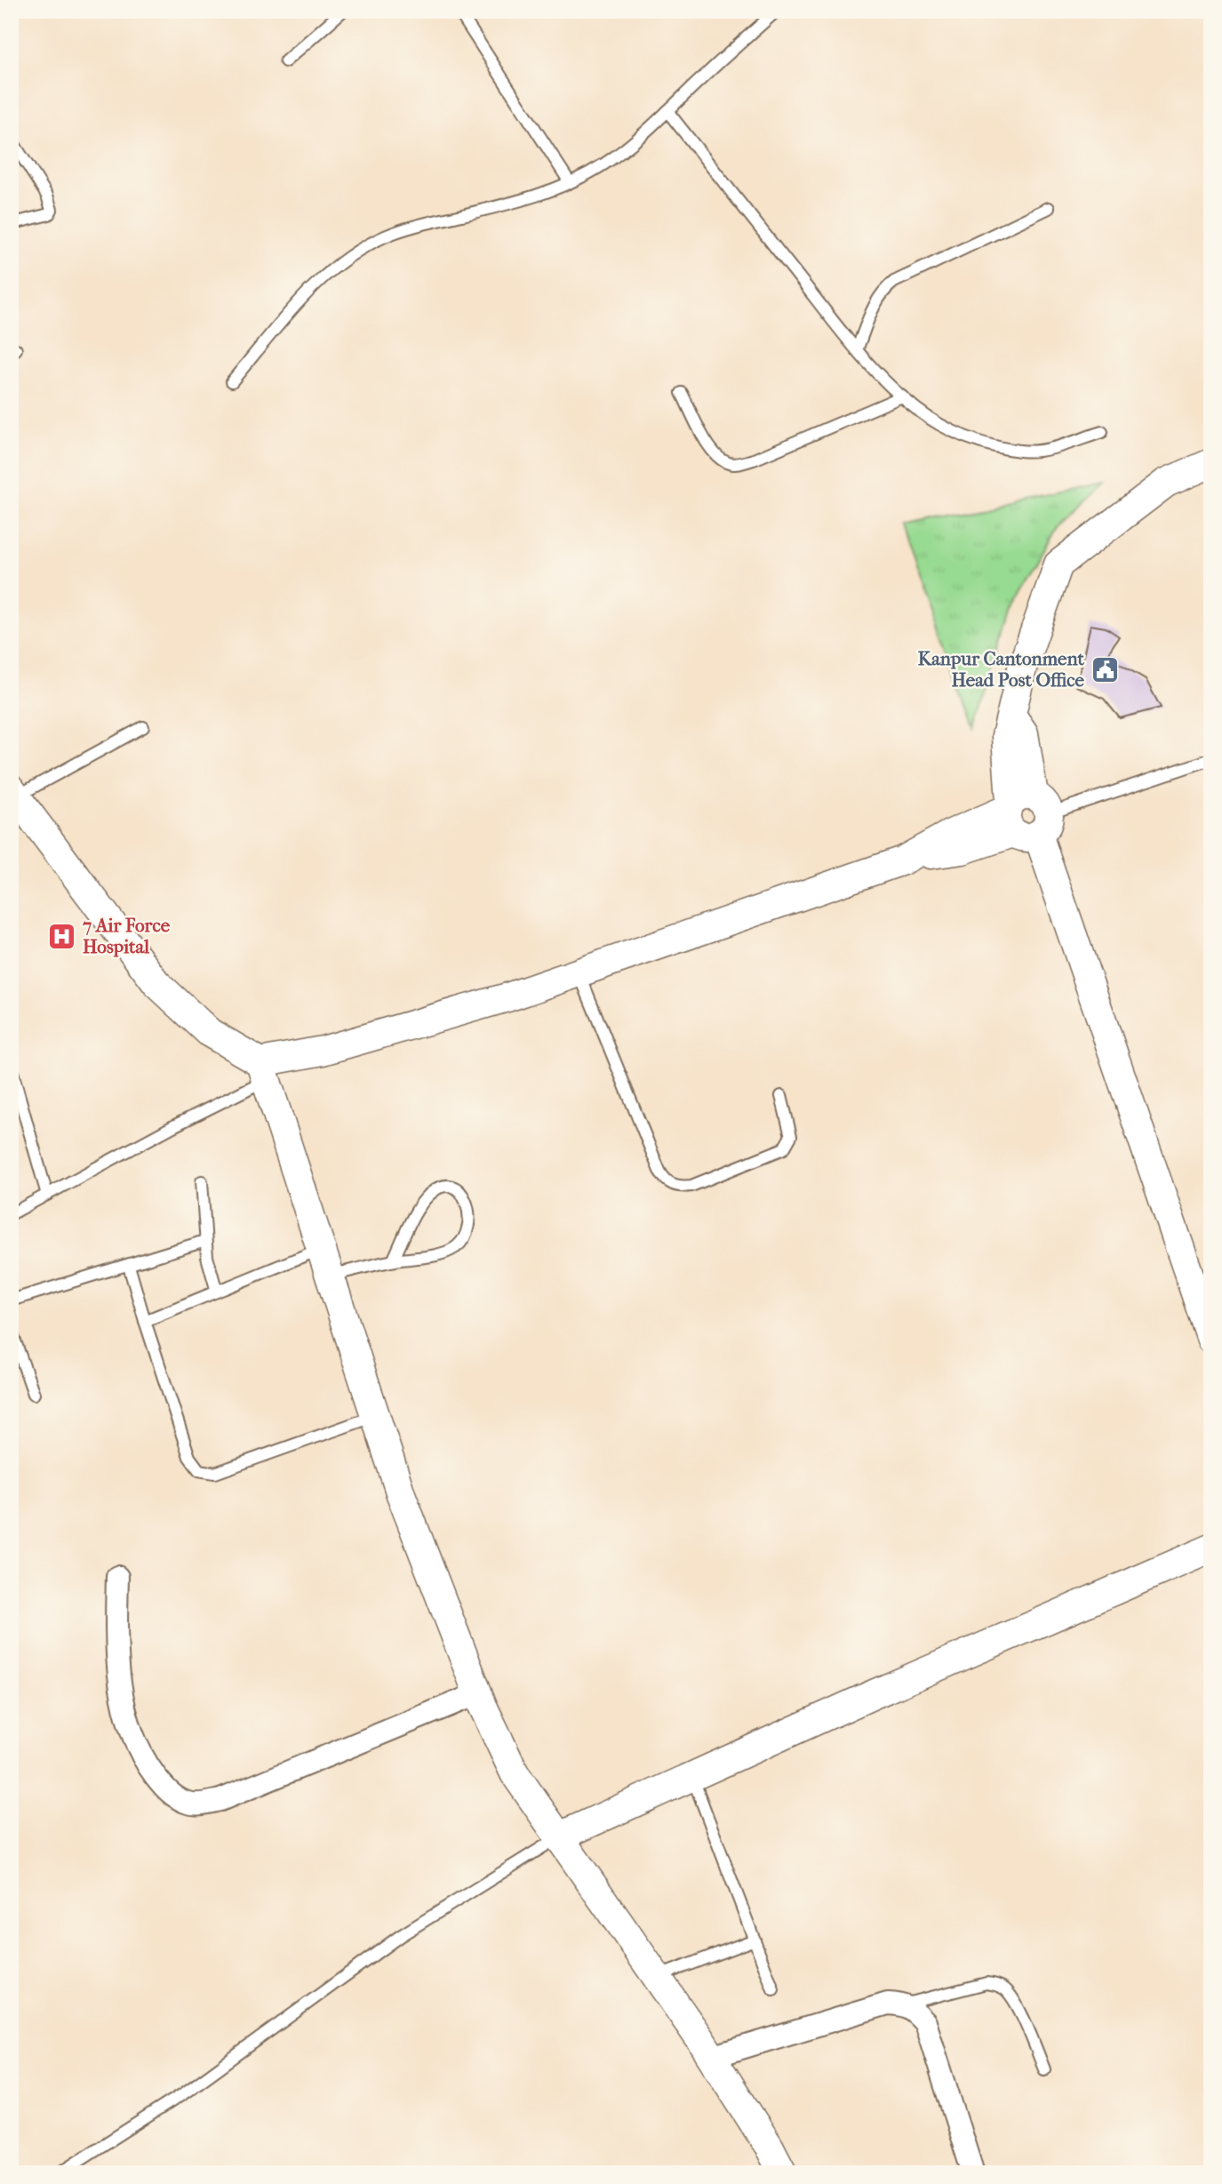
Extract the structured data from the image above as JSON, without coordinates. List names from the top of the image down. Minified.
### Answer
{"places":{"public building":["Kanpur Cantonment Head Post Office"],"hospital":["7 Air Force Hospital"]}}
